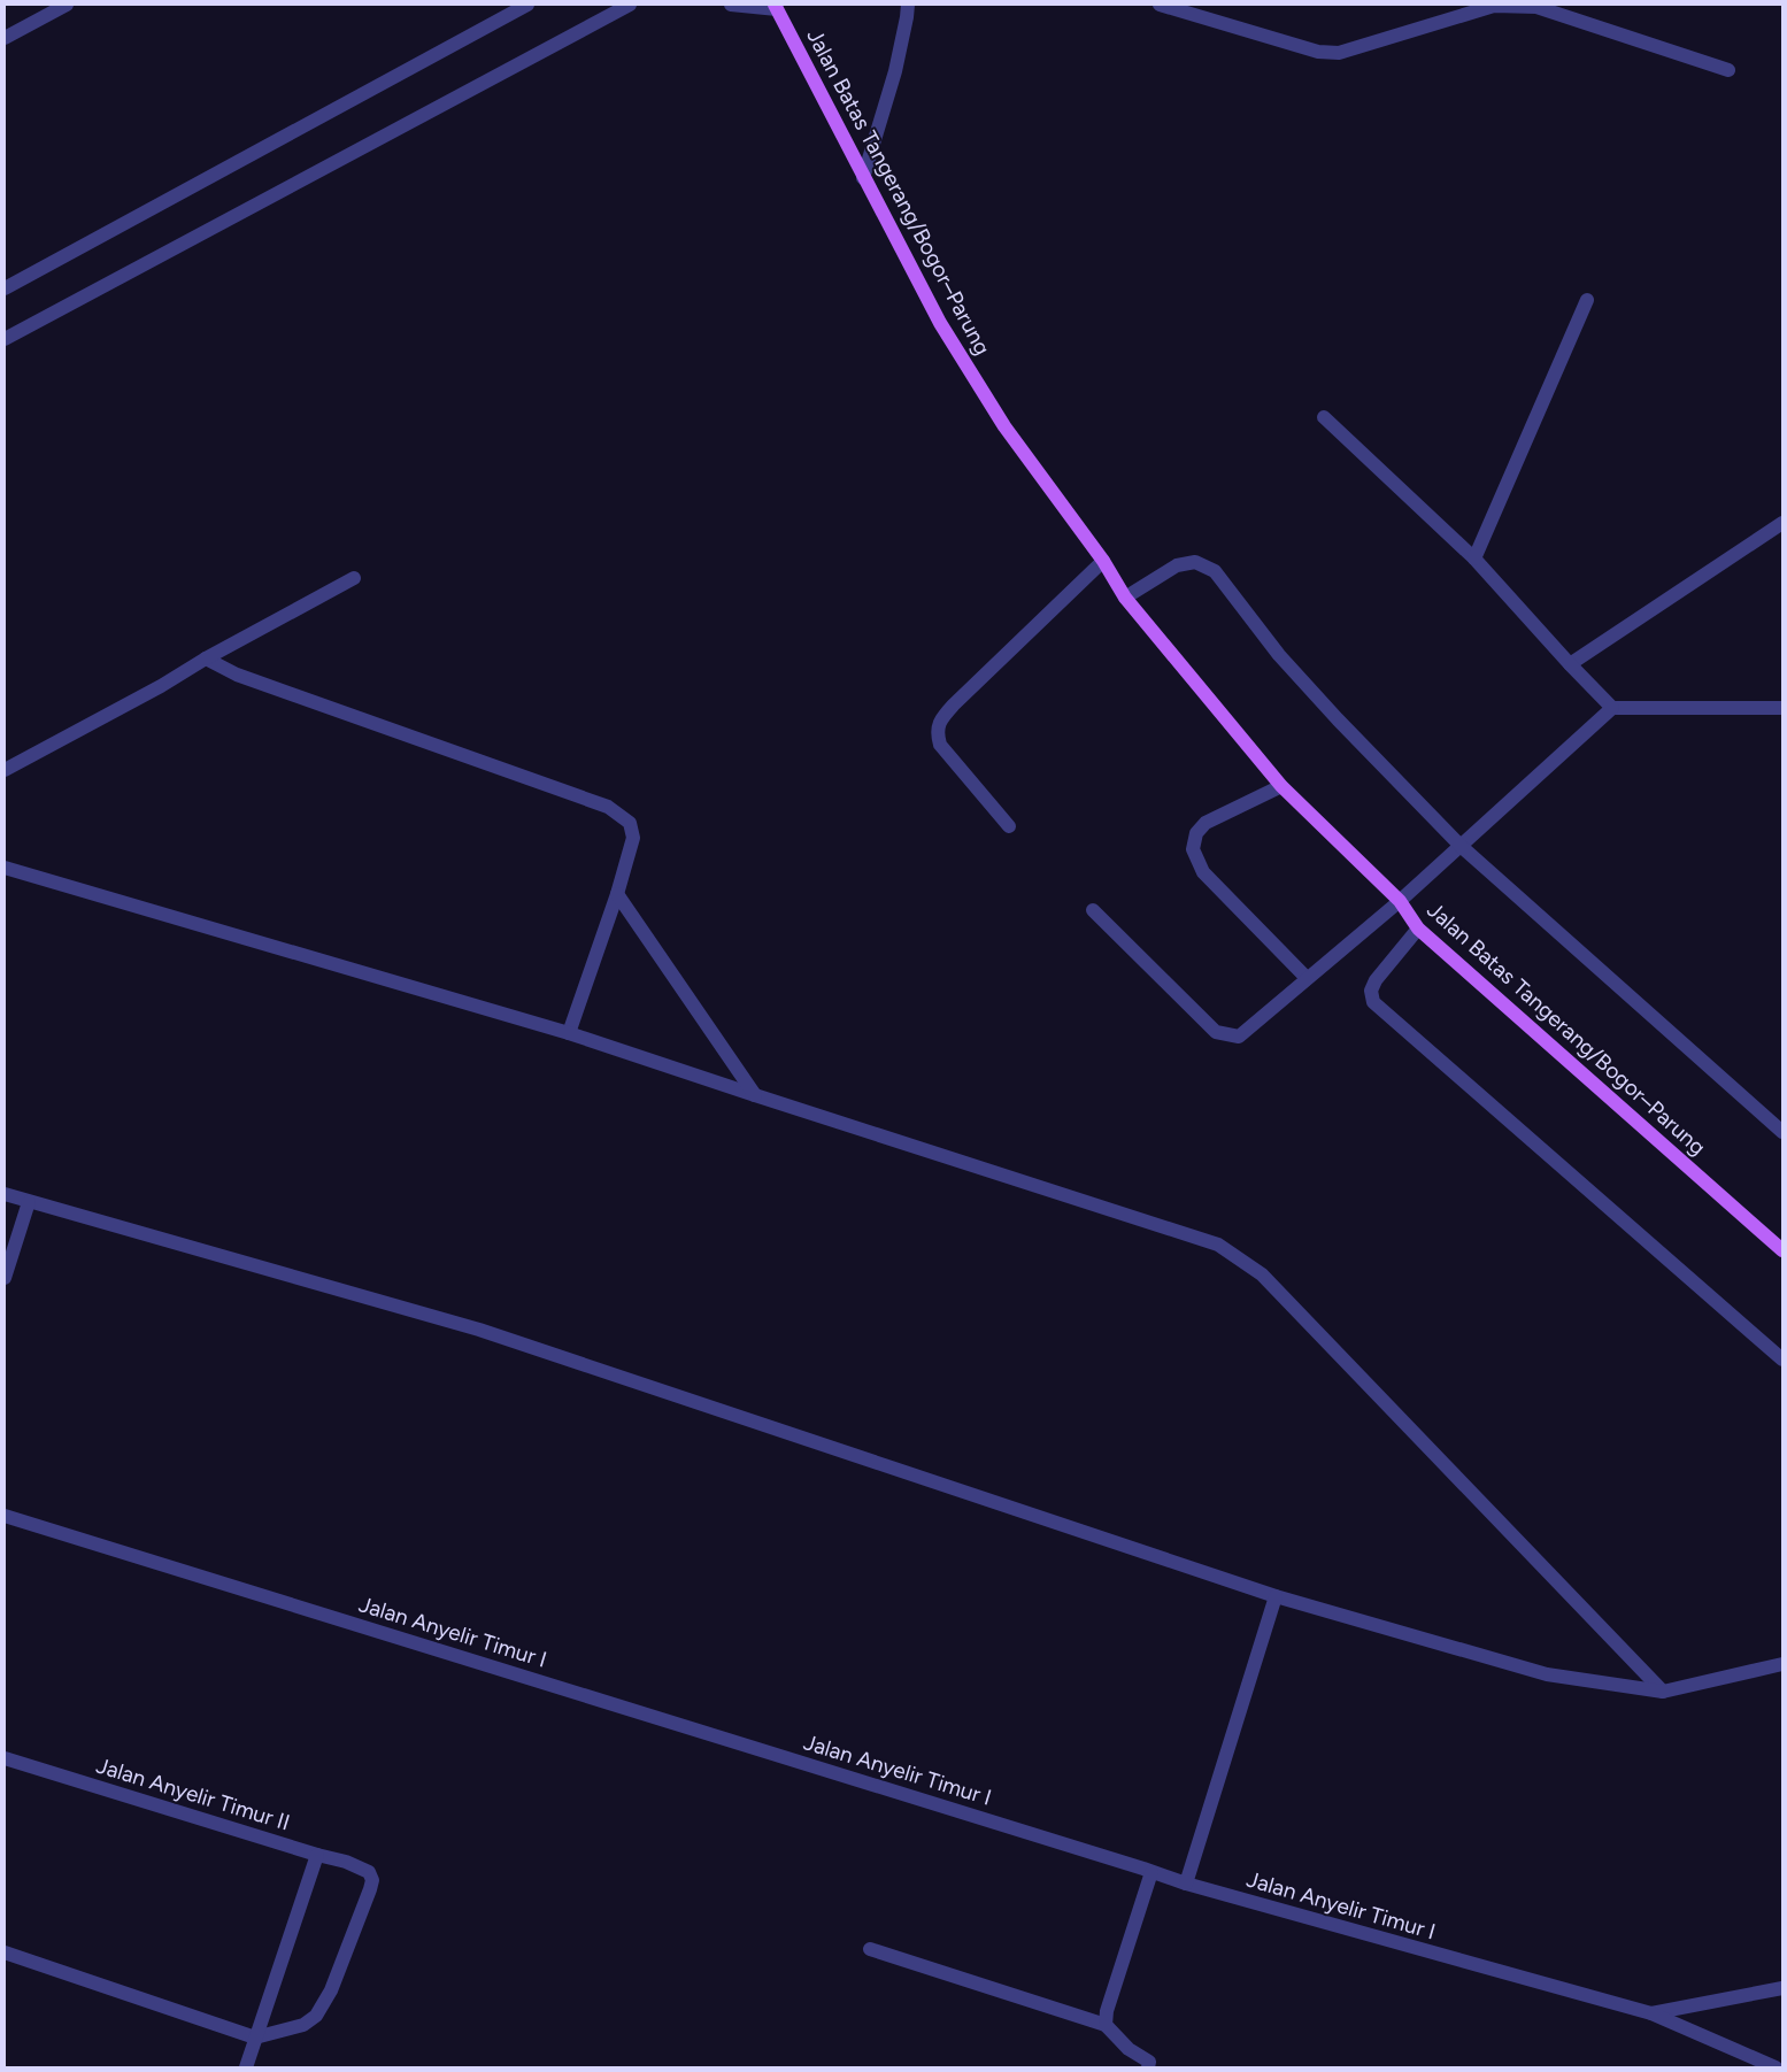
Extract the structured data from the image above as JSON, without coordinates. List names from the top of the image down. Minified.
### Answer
{"streets":{"main road":["Jalan Batas Tangerang/Bogor–Parung"],"street":["Jalan Anyelir Timur I","Jalan Anyelir Timur II"]}}
